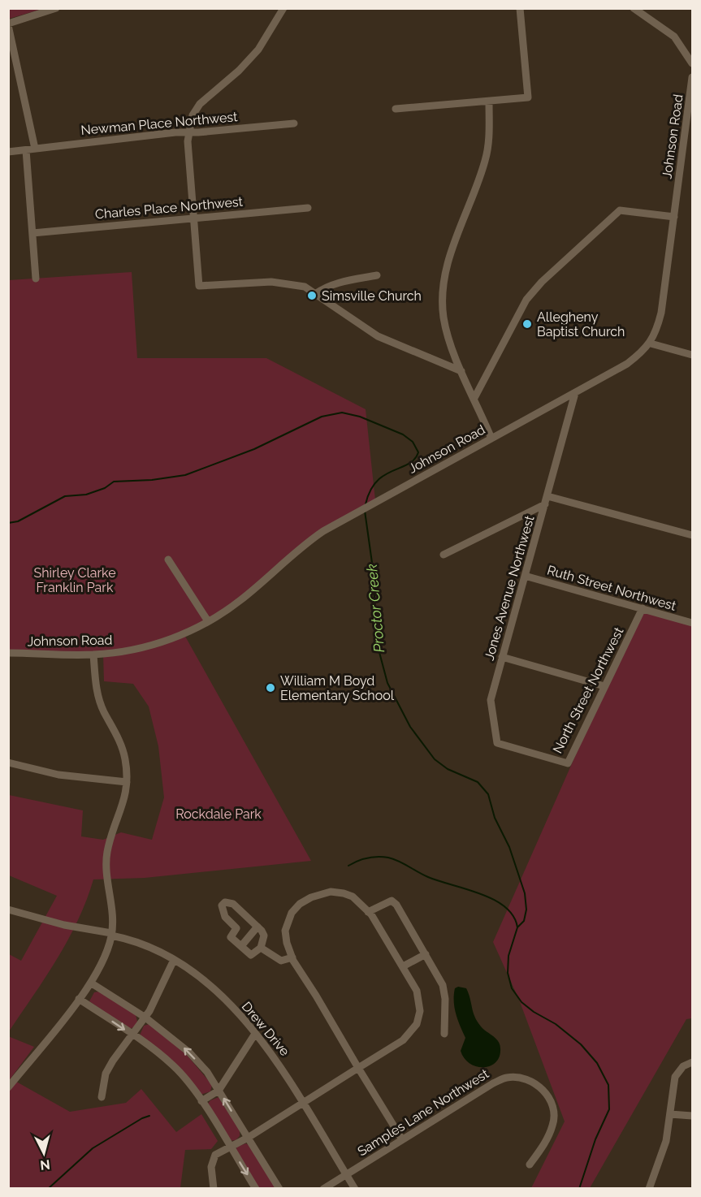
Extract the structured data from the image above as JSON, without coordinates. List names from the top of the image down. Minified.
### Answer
{"streets":{"street":["Newman Place Northwest","Johnson Road","Charles Place Northwest","Jones Avenue Northwest","Ruth Street Northwest","North Street Northwest","Drew Drive","Samples Lane Northwest"]},"crossings":[["Johnson Road","Jones Avenue Northwest"],["Jones Avenue Northwest","Ruth Street Northwest"],["Jones Avenue Northwest","North Street Northwest"],["Ruth Street Northwest","North Street Northwest"],["Drew Drive","Samples Lane Northwest"]],"water":["Proctor Creek"],"parks":["Shirley Clarke Franklin Park","Rockdale Park"],"places":["Simsville Church","Allegheny Baptist Church","William M Boyd Elementary School"],"north":"bottom"}
